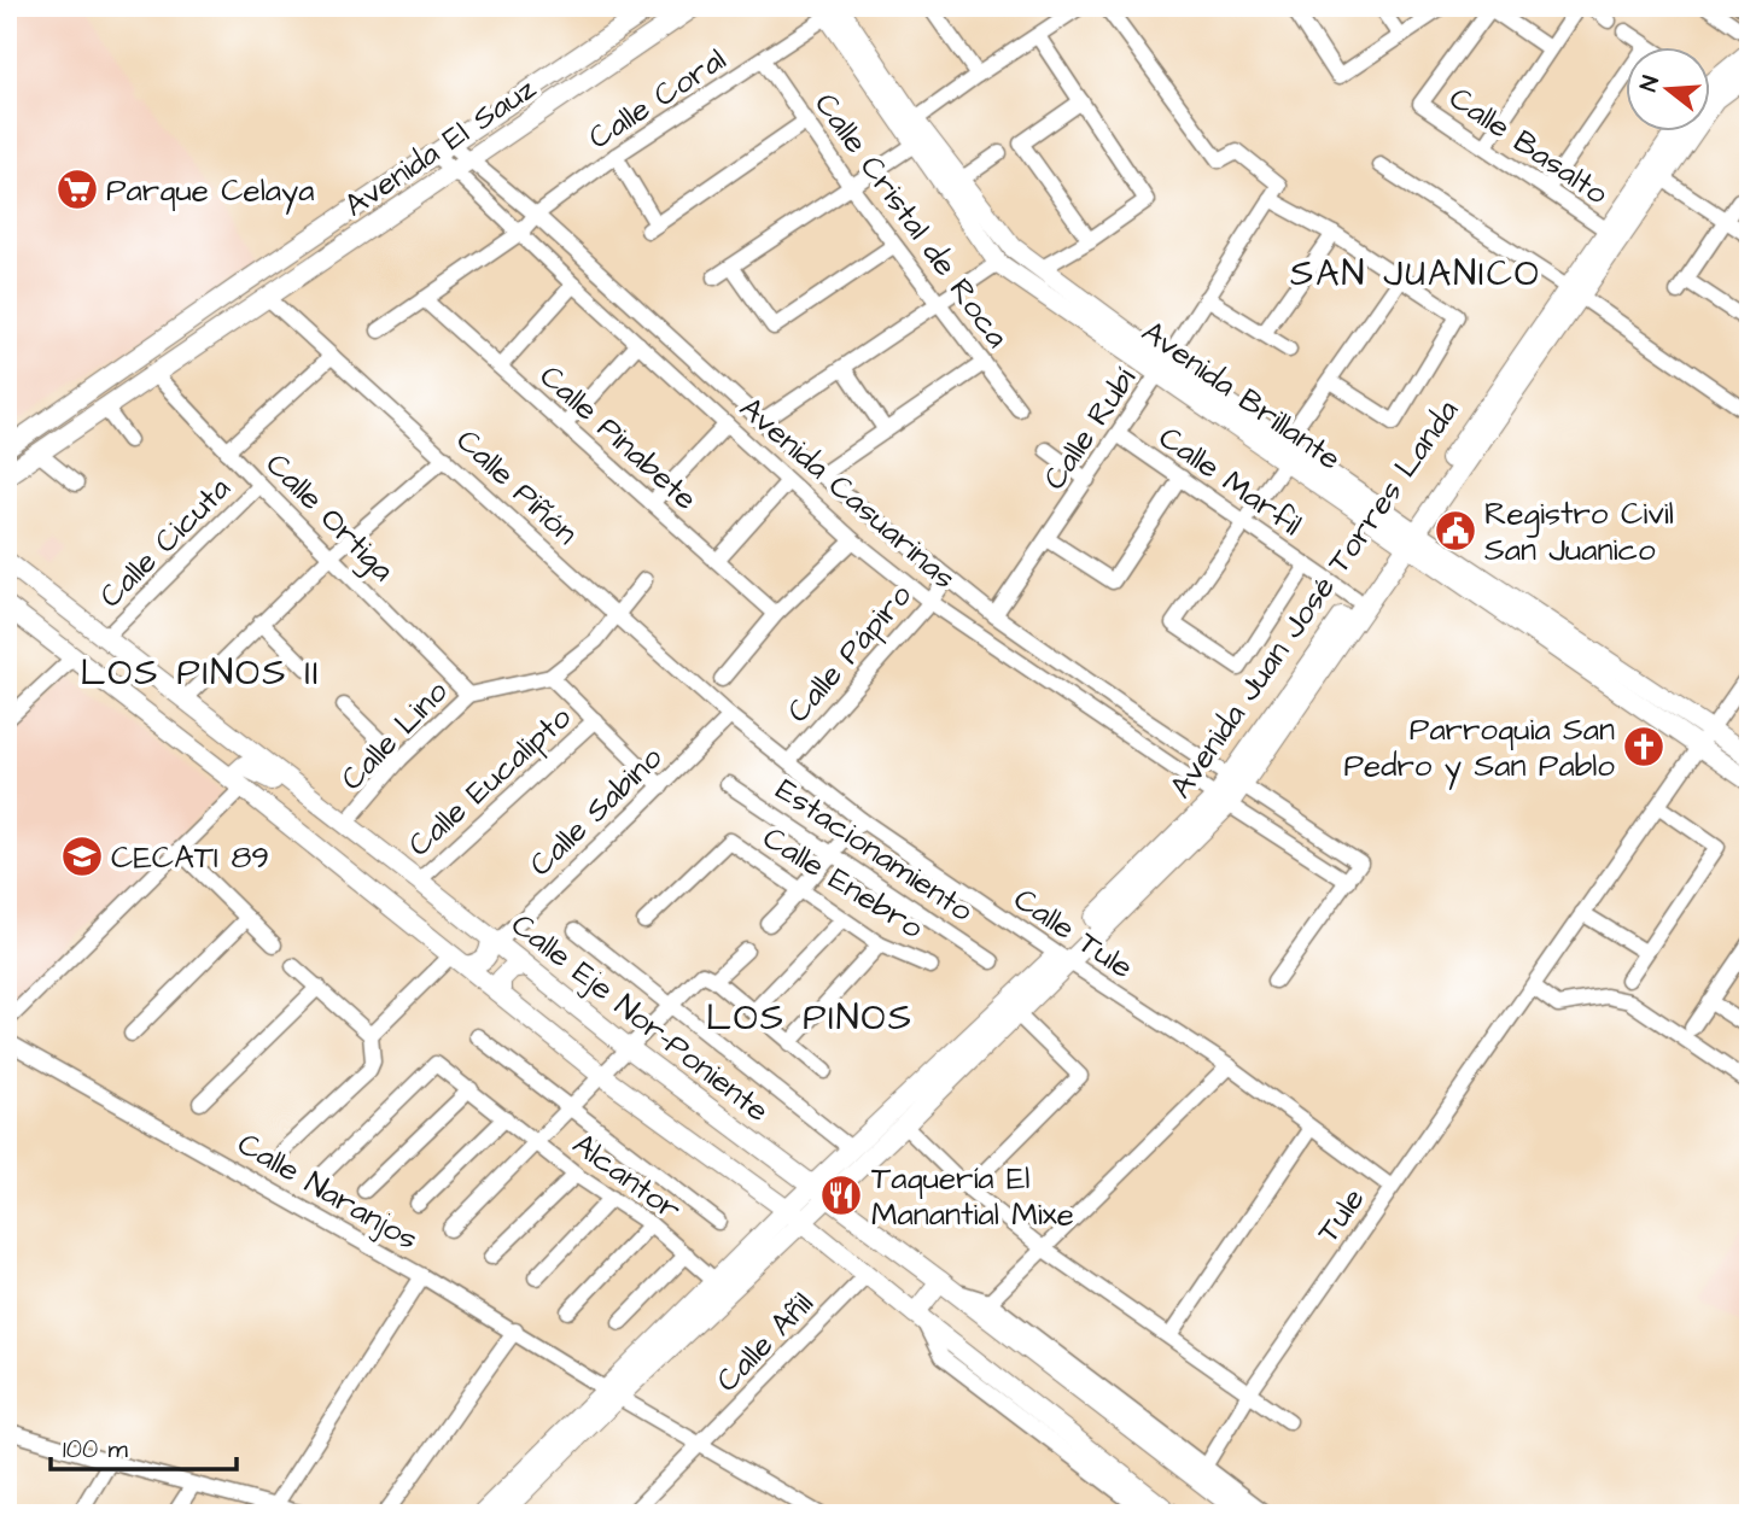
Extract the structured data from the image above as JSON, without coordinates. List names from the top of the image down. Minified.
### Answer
{"streets":{"main road":["Avenida El Sauz","Avenida Brillante","Avenida Juan José Torres Landa","Calle Eje Nor-Poniente"],"street":["Calle Coral","Calle Basalto","Calle Cristal de Roca","Calle Rubí","Calle Pinabete","Calle Marfil","Calle Piñón","Avenida Casuarinas","Calle Ortiga","Calle Cicuta","Calle Pápiro","Calle Lino","Calle Eucalipto","Calle Sabino","Estacionamiento","Calle Enebro","Calle Tule","Alcantor","Calle Naranjos","Tule","Calle Añil"]},"crossings":[["Calle Coral","Calle Cristal de Roca"],["Calle Coral","Avenida Brillante"],["Calle Coral","Calle Pinabete"],["Calle Coral","Avenida Casuarinas"],["Calle Basalto","Avenida Juan José Torres Landa"],["Avenida El Sauz","Calle Piñón"],["Avenida El Sauz","Avenida Casuarinas"],["Avenida El Sauz","Calle Ortiga"],["Avenida Brillante","Calle Rubí"],["Avenida Brillante","Avenida Juan José Torres Landa"],["Avenida Brillante","Tule"],["Calle Rubí","Calle Marfil"],["Calle Rubí","Avenida Casuarinas"],["Calle Marfil","Avenida Juan José Torres Landa"],["Calle Piñón","Calle Lino"],["Calle Piñón","Calle Sabino"],["Calle Piñón","Calle Tule"],["Avenida Casuarinas","Avenida Juan José Torres Landa"],["Avenida Casuarinas","Calle Pápiro"],["Calle Ortiga","Calle Cicuta"],["Calle Ortiga","Calle Lino"],["Calle Cicuta","Calle Eje Nor-Poniente"],["Avenida Juan José Torres Landa","Calle Tule"],["Avenida Juan José Torres Landa","Calle Eje Nor-Poniente"],["Avenida Juan José Torres Landa","Alcantor"],["Avenida Juan José Torres Landa","Calle Naranjos"],["Calle Pápiro","Calle Tule"],["Calle Lino","Calle Eje Nor-Poniente"],["Calle Eucalipto","Calle Eje Nor-Poniente"],["Calle Sabino","Calle Tule"],["Calle Sabino","Calle Eje Nor-Poniente"],["Calle Tule","Tule"],["Calle Eje Nor-Poniente","Tule"],["Calle Eje Nor-Poniente","Calle Añil"],["Calle Naranjos","Calle Añil"]],"districts":["SAN JUANICO","LOS PINOS II","LOS PINOS"],"places":{"supermarket":["Parque Celaya"],"public building":["Registro Civil San Juanico"],"church":["Parroquia San Pedro y San Pablo"],"school or university":["CECATI 89"],"restaurant":["Taquería El Manantial Mixe"]},"scale_bar":"100 m","north":"left"}
